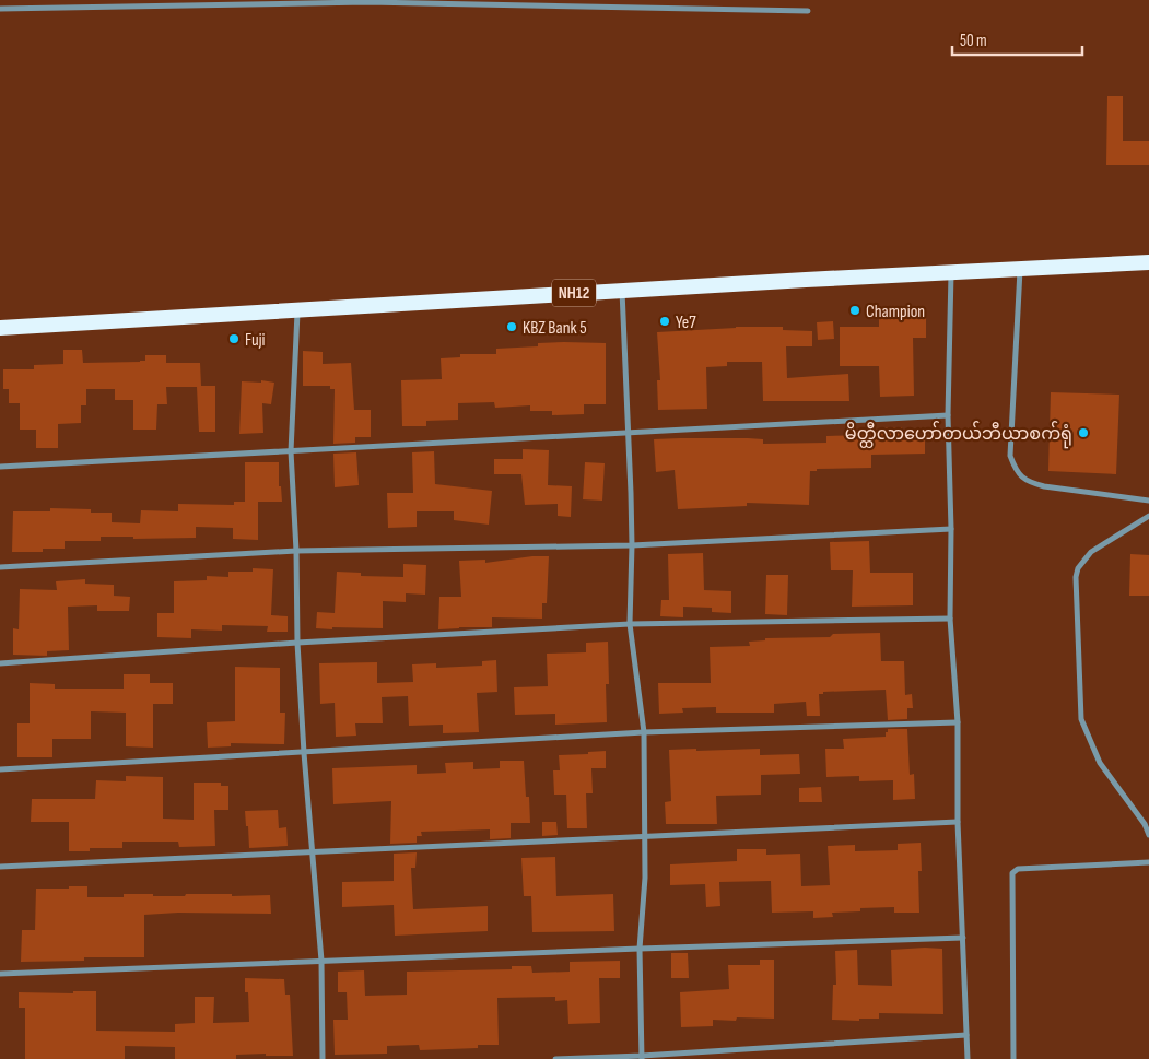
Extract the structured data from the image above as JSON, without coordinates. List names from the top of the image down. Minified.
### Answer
{"streets":{"highway":["NH12"]},"places":["Champion","Ye7","KBZ Bank 5","Fuji","မိတ္ထီလာဟော်တယ်ဘီယာစက်ရုံ"],"scale_bar":"50 m"}
